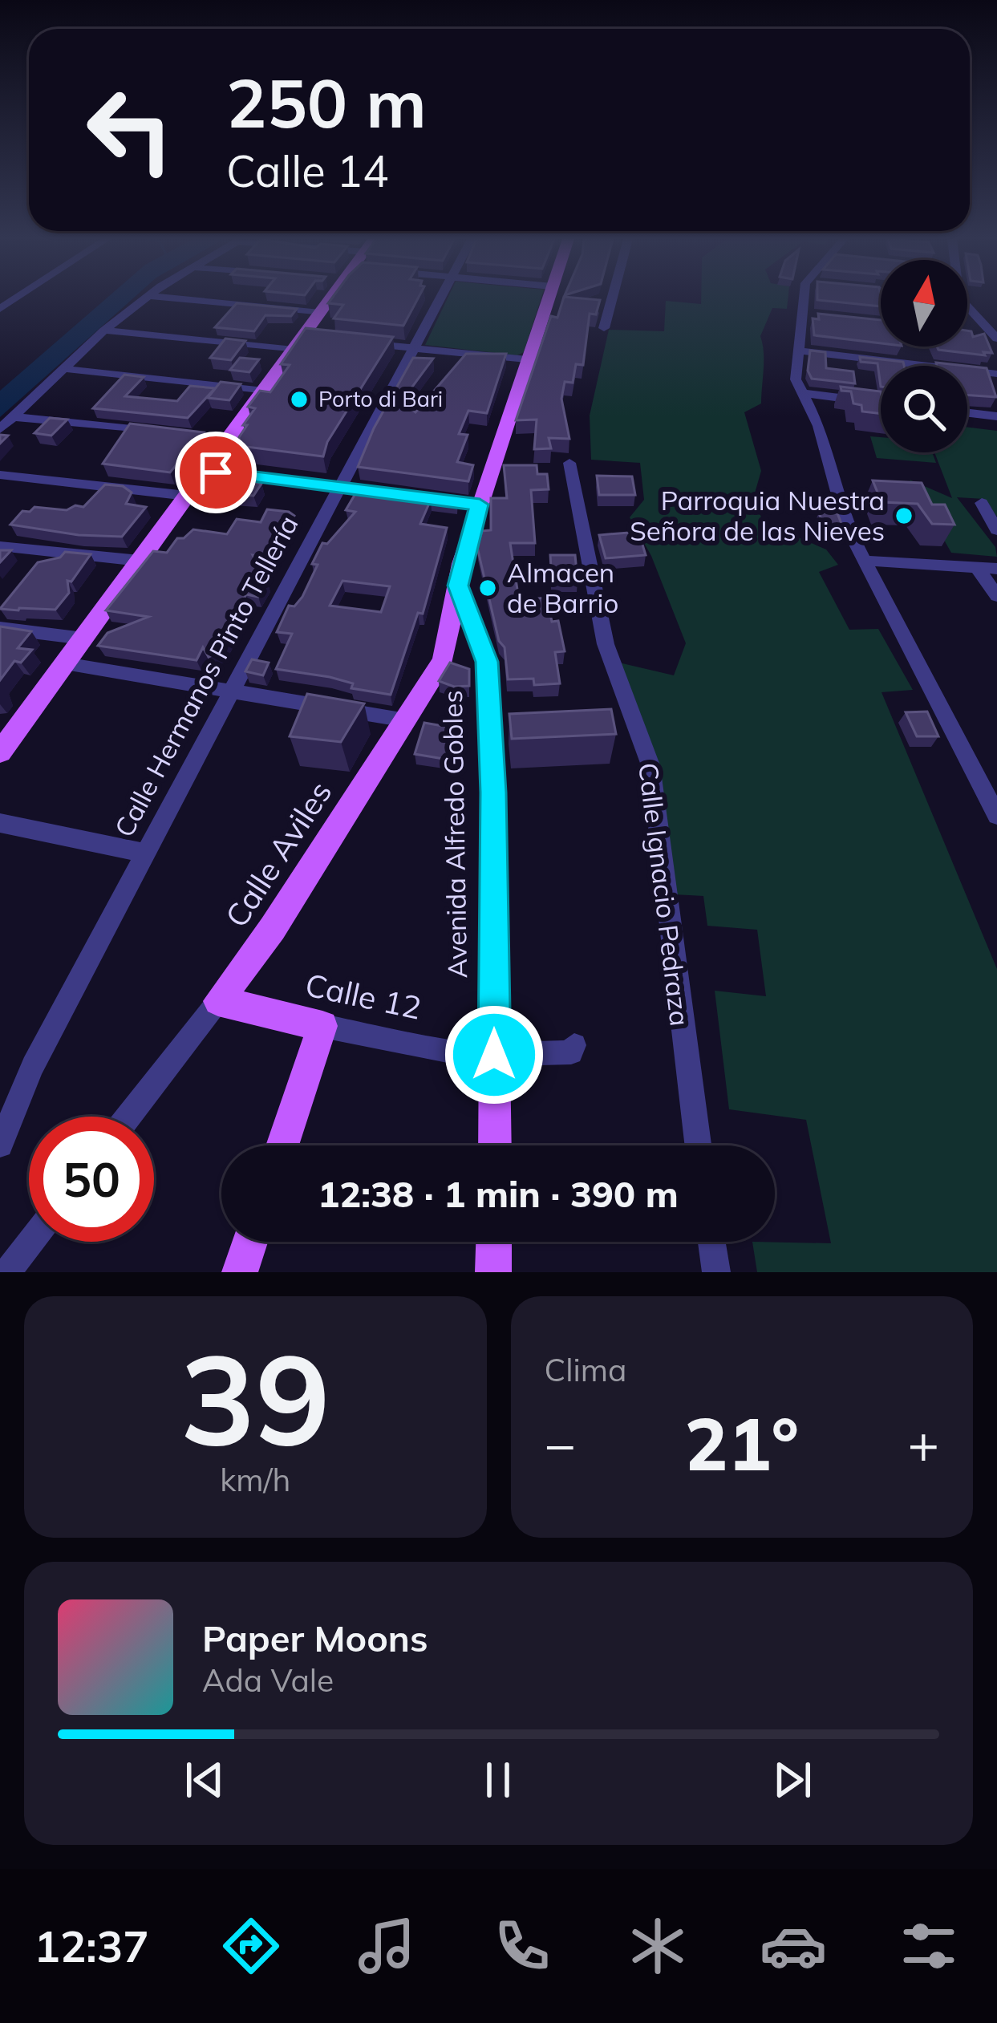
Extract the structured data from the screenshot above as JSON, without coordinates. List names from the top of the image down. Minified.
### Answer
{"streets":{"main road":["Avenida Alfredo Gobles","Calle Aviles","Calle 12"],"street":["Calle Hermanos Pinto Tellería","Calle Ignacio Pedraza"]},"crossings":[["Avenida Alfredo Gobles","Calle Aviles"],["Avenida Alfredo Gobles","Calle 12"],["Calle Aviles","Calle 12"]],"places":["Porto di Bari","Parroquia Nuestra Señora de las Nieves","Almacen de Barrio"],"north":"top","page":{"turn":["250 m","Calle 14"],"limit":"50","trip":"12:38 · 1 min · 390 m","tile":[["39","km/h"],"Clima"],"heat":["−","21°","+"],"song":["Paper Moons","Ada Vale"],"tabs":"12:37"}}
